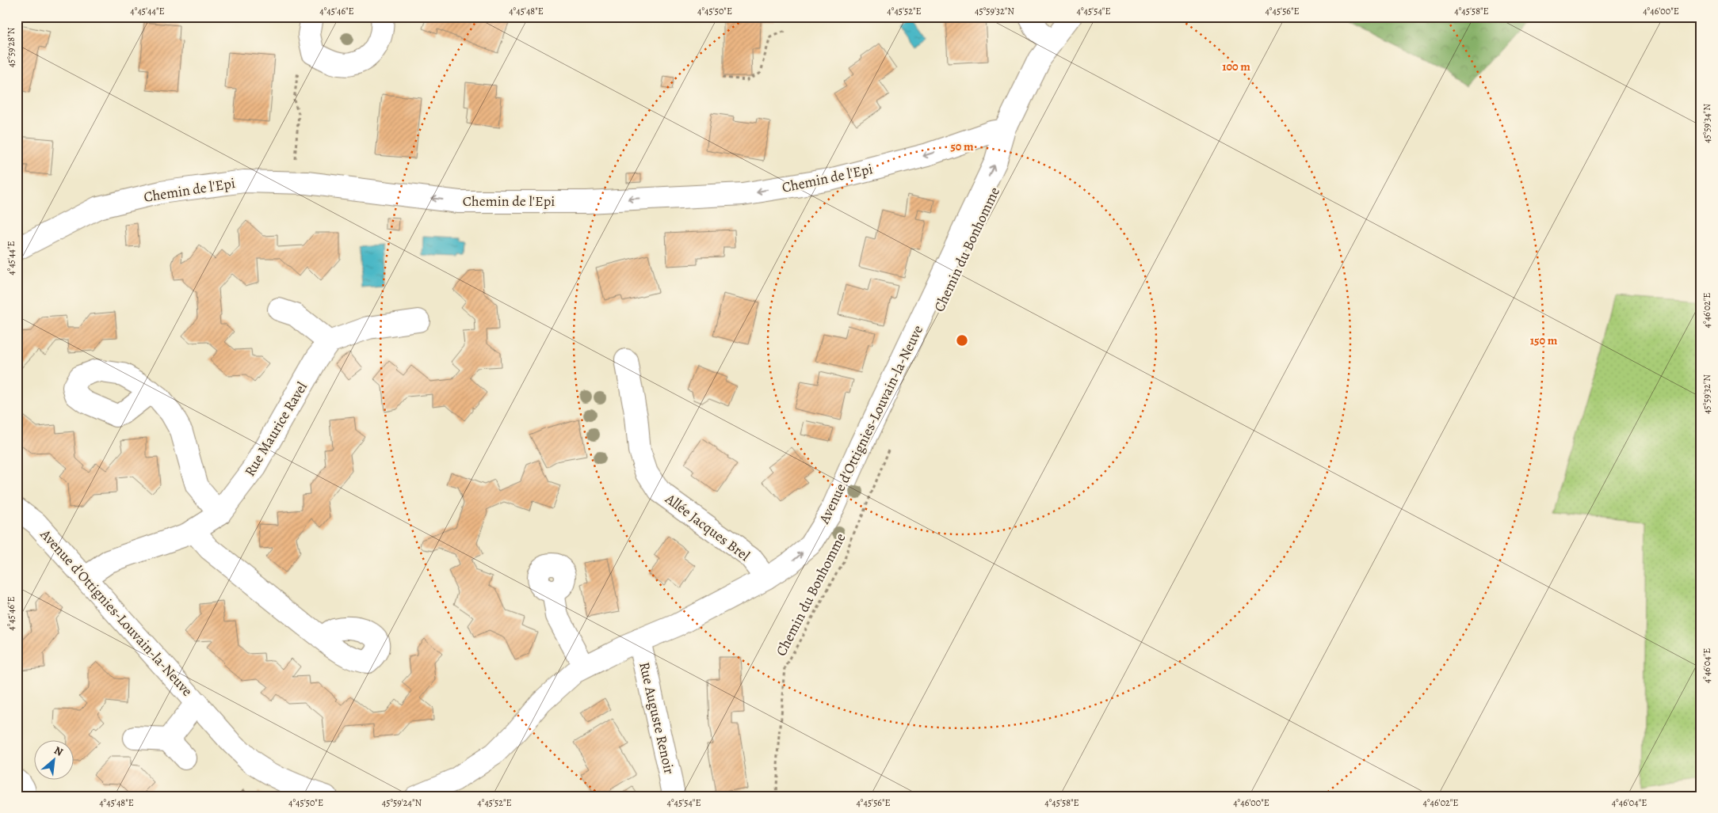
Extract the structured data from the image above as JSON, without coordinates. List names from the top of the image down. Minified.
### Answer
{"streets":{"street":["Chemin de l'Epi","Avenue d'Ottignies-Louvain-la-Neuve","Rue Maurice Ravel","Allée Jacques Brel","Rue Auguste Renoir"],"path":["Chemin du Bonhomme"]},"crossings":[["Chemin de l'Epi","Avenue d'Ottignies-Louvain-la-Neuve"],["Avenue d'Ottignies-Louvain-la-Neuve","Rue Maurice Ravel"],["Avenue d'Ottignies-Louvain-la-Neuve","Allée Jacques Brel"],["Avenue d'Ottignies-Louvain-la-Neuve","Rue Auguste Renoir"]],"one_way":["Chemin de l'Epi"],"north":"top right","coordinates":["4°45'44\"E","4°45'46\"E","4°45'48\"E","4°45'50\"E","4°45'52\"E","45°59'32\"N","4°45'54\"E","4°45'56\"E","4°45'58\"E","4°46'00\"E","45°59'28\"N","45°59'34\"N","4°46'02\"E","4°46'04\"E","45°59'24\"N"],"rings":["100 m","50 m","150 m"]}
